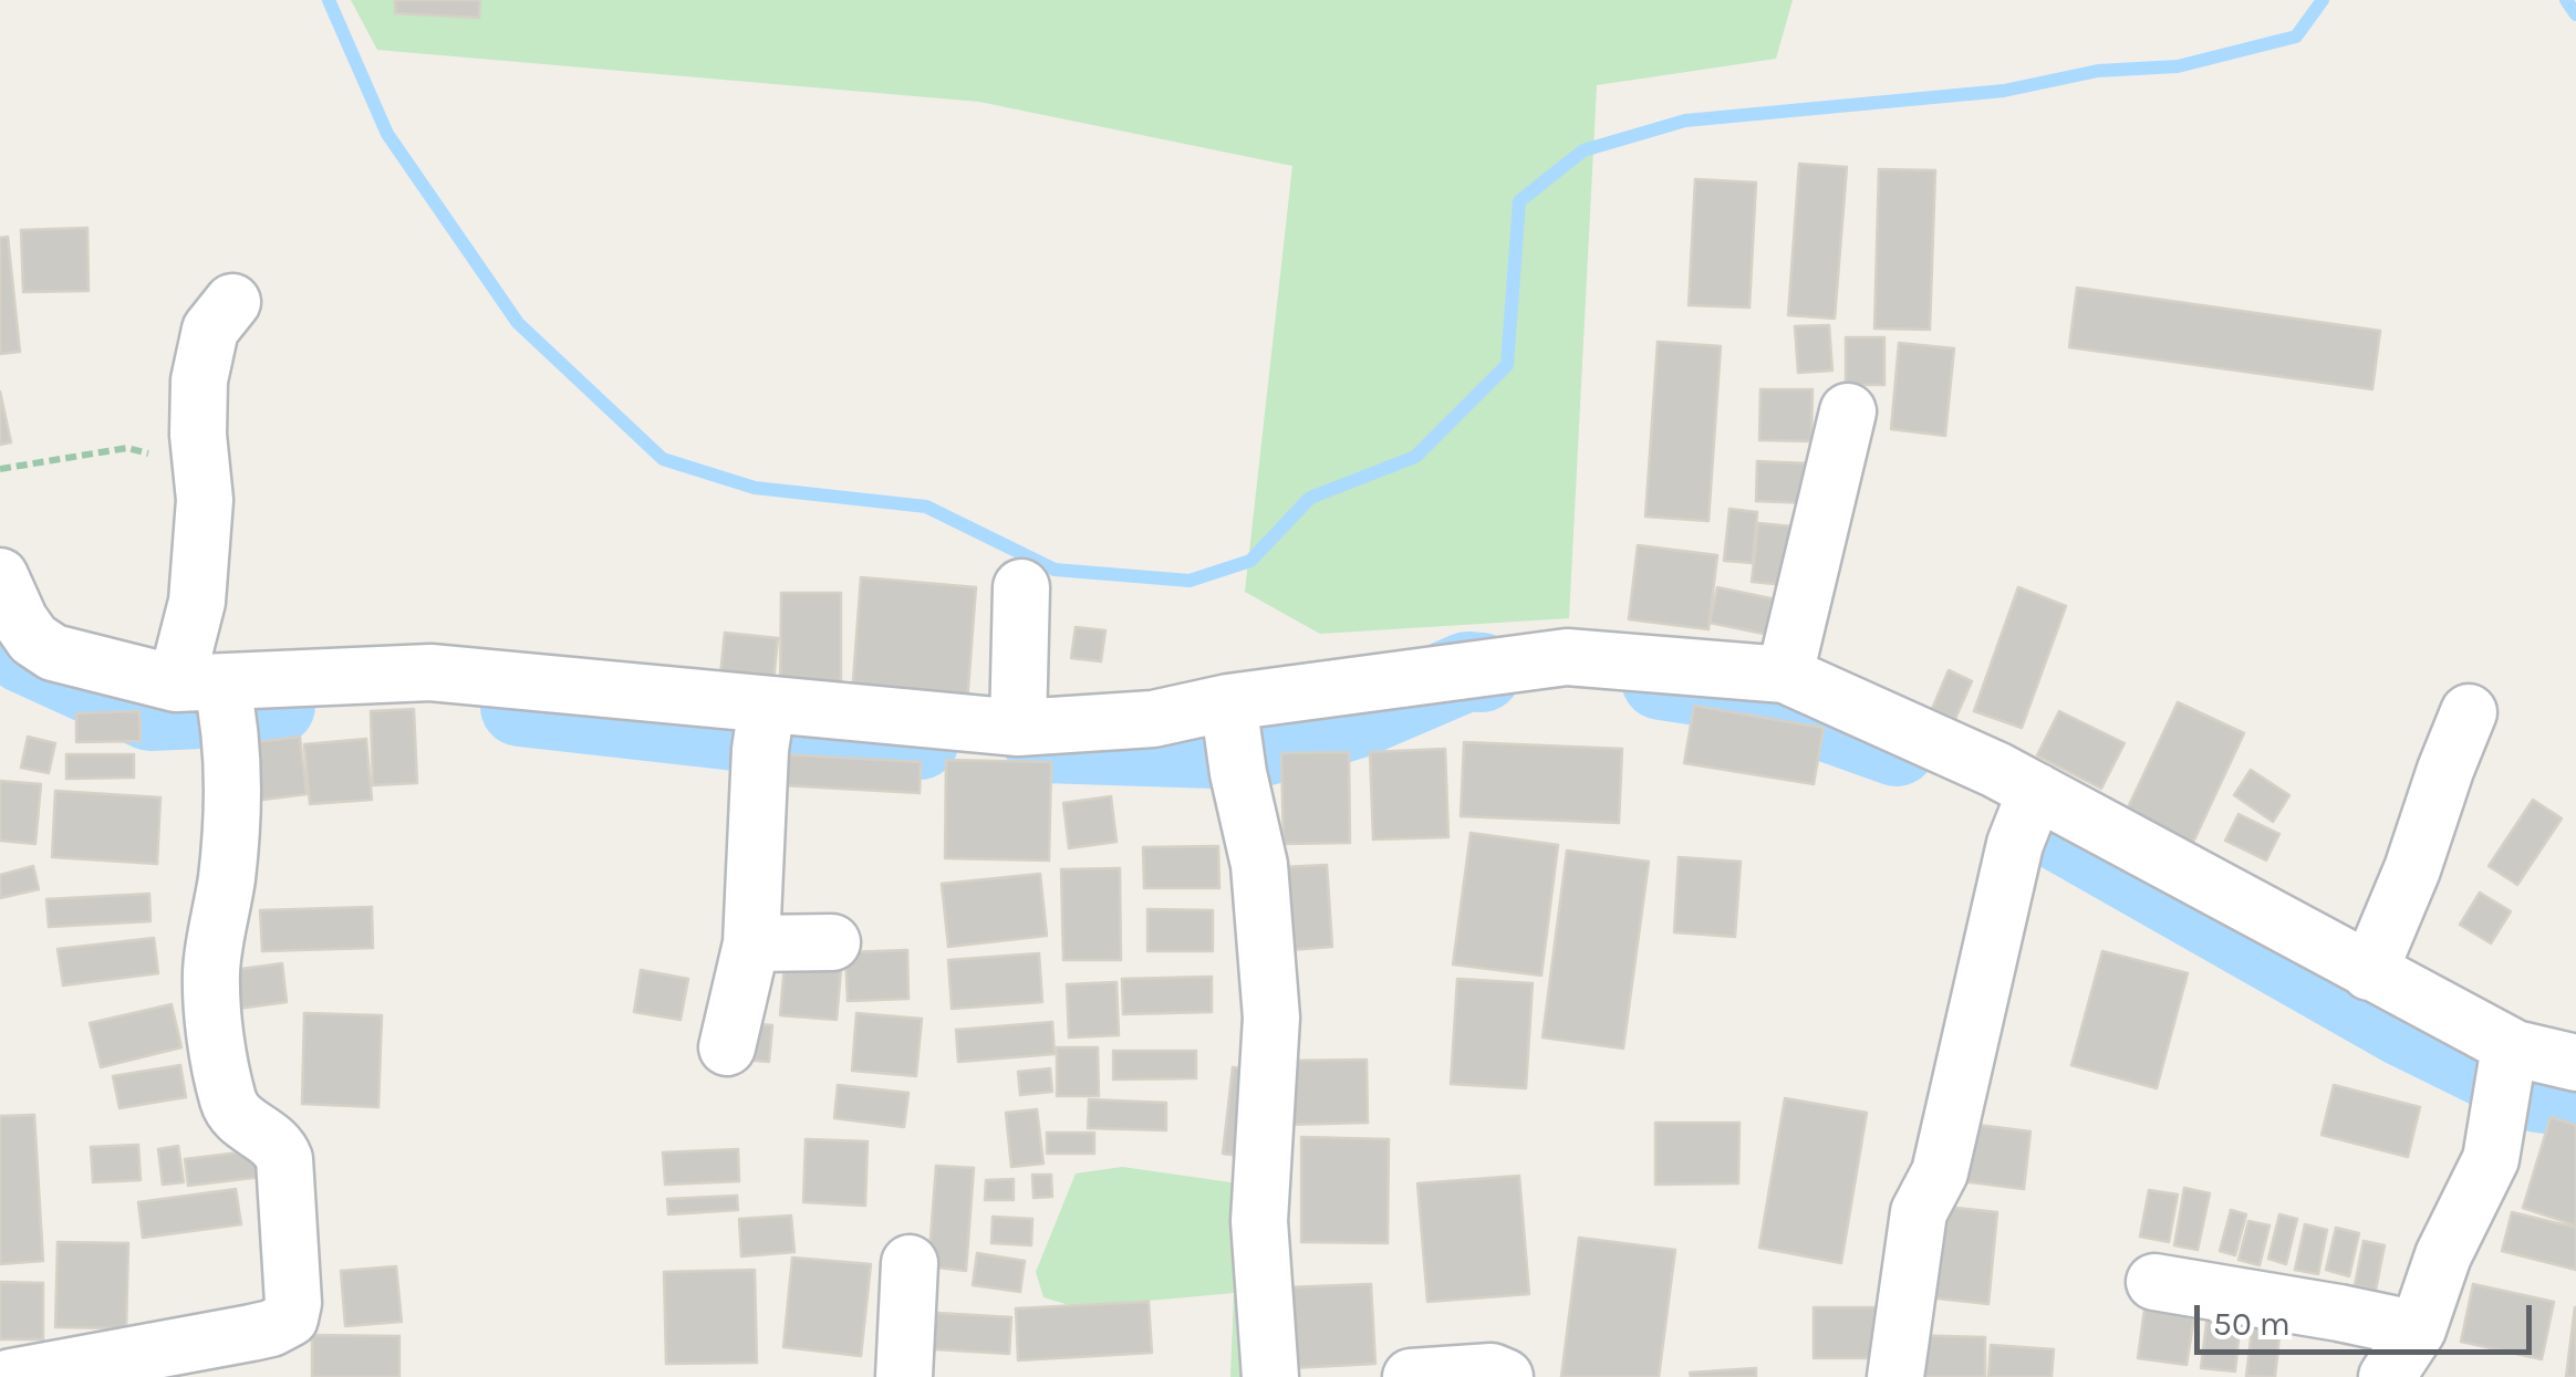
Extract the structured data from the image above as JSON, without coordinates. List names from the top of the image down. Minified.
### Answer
{"scale_bar":"50 m"}
